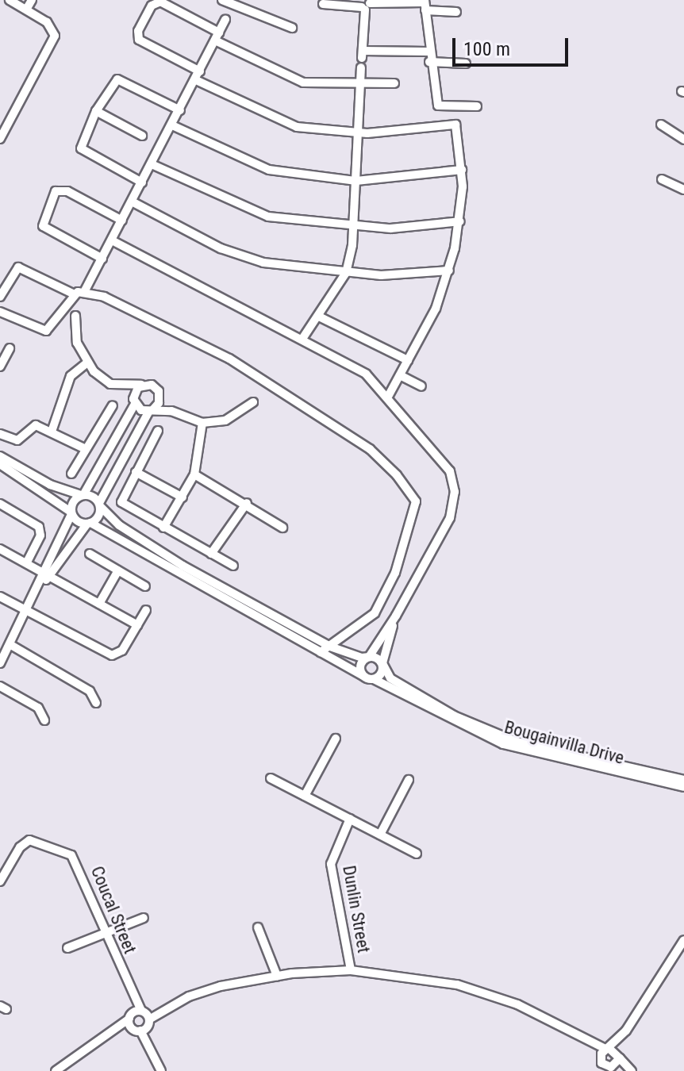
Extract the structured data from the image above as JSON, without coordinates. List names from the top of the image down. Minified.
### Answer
{"streets":{"street":["Bougainvilla Drive","Dunlin Street","Coucal Street"]},"scale_bar":"100 m"}
